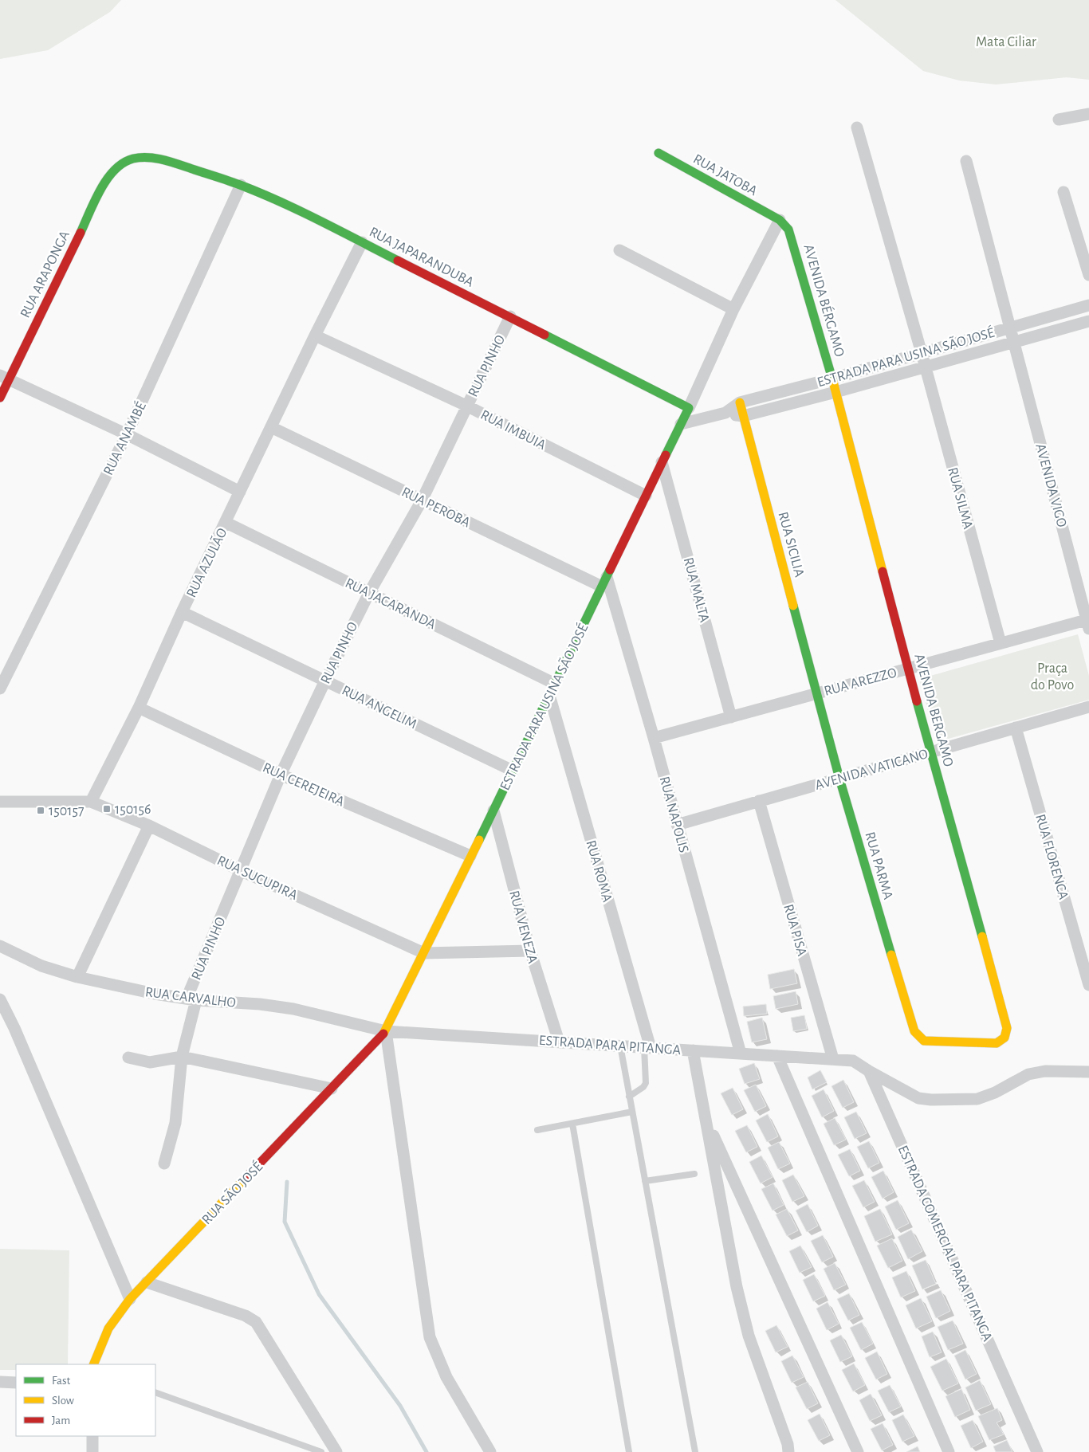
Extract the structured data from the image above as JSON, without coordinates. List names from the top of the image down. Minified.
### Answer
{"streets":{"street":["RUA JATOBA","RUA JAPARANDUBA","RUA ARAPONGA","AVENIDA BÉRGAMO","ESTRADA PARA USINA SÃO JOSÉ","RUA PINHO","RUA IMBUIA","RUA ANAMBÉ","AVENIDA VIGO","RUA SILMA","RUA PEROBA","RUA SICILIA","RUA AZULÃO","RUA MALTA","RUA JACARANDA","RUA AREZZO","RUA ANGELIM","AVENIDA BERGAMO","AVENIDA VATICANO","RUA CEREJEIRA","RUA NAPOLIS","RUA FLORENCA","RUA PARMA","RUA ROMA","RUA SUCUPIRA","RUA VENEZA","RUA PISA","RUA CARVALHO","ESTRADA PARA PITANGA","RUA SÃO JOSÉ","ESTRADA COMERCIAL PARA PITANGA"]},"crossings":[["RUA JATOBA","AVENIDA BÉRGAMO"],["RUA JAPARANDUBA","RUA ARAPONGA"],["RUA JAPARANDUBA","RUA PINHO"],["RUA JAPARANDUBA","RUA ANAMBÉ"],["RUA JAPARANDUBA","RUA AZULÃO"],["AVENIDA BÉRGAMO","ESTRADA PARA USINA SÃO JOSÉ"],["AVENIDA BÉRGAMO","AVENIDA BERGAMO"],["ESTRADA PARA USINA SÃO JOSÉ","RUA IMBUIA"],["ESTRADA PARA USINA SÃO JOSÉ","AVENIDA VIGO"],["ESTRADA PARA USINA SÃO JOSÉ","RUA SILMA"],["ESTRADA PARA USINA SÃO JOSÉ","RUA PEROBA"],["ESTRADA PARA USINA SÃO JOSÉ","RUA SICILIA"],["ESTRADA PARA USINA SÃO JOSÉ","RUA MALTA"],["ESTRADA PARA USINA SÃO JOSÉ","RUA JACARANDA"],["ESTRADA PARA USINA SÃO JOSÉ","RUA ANGELIM"],["ESTRADA PARA USINA SÃO JOSÉ","AVENIDA BERGAMO"],["ESTRADA PARA USINA SÃO JOSÉ","RUA CEREJEIRA"],["ESTRADA PARA USINA SÃO JOSÉ","RUA NAPOLIS"],["ESTRADA PARA USINA SÃO JOSÉ","RUA ROMA"],["ESTRADA PARA USINA SÃO JOSÉ","RUA SUCUPIRA"],["ESTRADA PARA USINA SÃO JOSÉ","RUA VENEZA"],["ESTRADA PARA USINA SÃO JOSÉ","RUA CARVALHO"],["ESTRADA PARA USINA SÃO JOSÉ","ESTRADA PARA PITANGA"],["ESTRADA PARA USINA SÃO JOSÉ","RUA SÃO JOSÉ"],["RUA PINHO","RUA IMBUIA"],["RUA PINHO","RUA PEROBA"],["RUA PINHO","RUA JACARANDA"],["RUA PINHO","RUA ANGELIM"],["RUA PINHO","RUA CEREJEIRA"],["RUA PINHO","RUA SUCUPIRA"],["RUA PINHO","RUA CARVALHO"],["RUA IMBUIA","RUA AZULÃO"],["AVENIDA VIGO","RUA AREZZO"],["RUA SILMA","RUA AREZZO"],["RUA PEROBA","RUA AZULÃO"],["RUA PEROBA","RUA NAPOLIS"],["RUA SICILIA","RUA AREZZO"],["RUA SICILIA","RUA PARMA"],["RUA AZULÃO","RUA JACARANDA"],["RUA AZULÃO","RUA ANGELIM"],["RUA AZULÃO","RUA CEREJEIRA"],["RUA AZULÃO","RUA SUCUPIRA"],["RUA MALTA","RUA AREZZO"],["RUA AREZZO","AVENIDA BERGAMO"],["RUA AREZZO","RUA NAPOLIS"],["RUA AREZZO","RUA PARMA"],["AVENIDA BERGAMO","AVENIDA VATICANO"],["AVENIDA BERGAMO","RUA PARMA"],["AVENIDA VATICANO","RUA NAPOLIS"],["AVENIDA VATICANO","RUA FLORENCA"],["AVENIDA VATICANO","RUA PARMA"],["AVENIDA VATICANO","RUA PISA"],["RUA NAPOLIS","ESTRADA PARA PITANGA"],["RUA ROMA","ESTRADA PARA PITANGA"],["RUA VENEZA","ESTRADA PARA PITANGA"],["RUA PISA","ESTRADA PARA PITANGA"],["RUA CARVALHO","ESTRADA PARA PITANGA"],["RUA CARVALHO","RUA SÃO JOSÉ"],["ESTRADA PARA PITANGA","RUA SÃO JOSÉ"]],"parks":["Mata Ciliar","Praça do Povo"],"places":{"transit":["150156","150157"]},"legend":["Fast","Slow","Jam"]}
